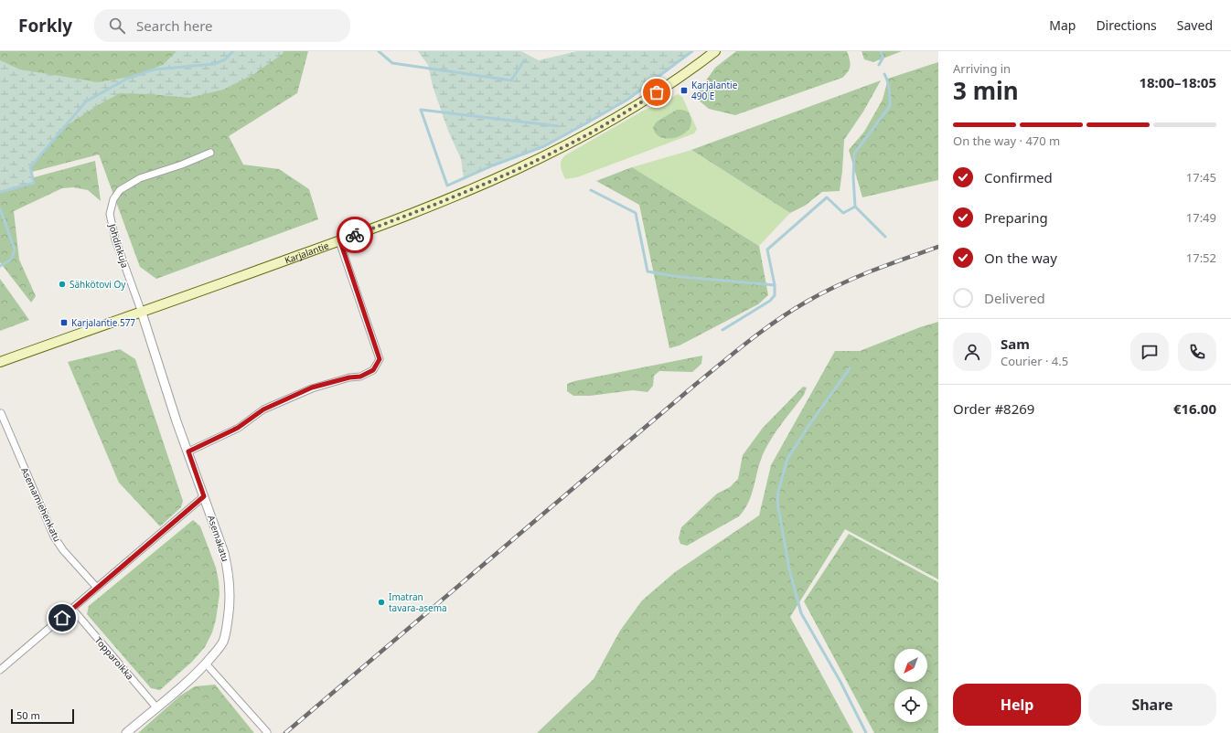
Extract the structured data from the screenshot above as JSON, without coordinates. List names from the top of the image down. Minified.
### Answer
{"streets":{"main road":["Karjalantie"],"street":["Johdinkuja","Asemamiehenkatu","Asemakatu","Topparoikka"]},"crossings":[["Johdinkuja","Karjalantie"],["Johdinkuja","Asemakatu"],["Karjalantie","Asemakatu"],["Asemakatu","Topparoikka"]],"places":{"transit":["Karjalantie 490 E","Karjalantie 577"],"other":["Sähkötovi Oy","Imatran tavara-asema"]},"scale_bar":"50 m","north":"bottom left","page":{"header":"Forkly","search":"Search here","nav":["Map","Directions","Saved"],"heading":["3 min","Arriving in","18:00–18:05"],"panel":["Sam","Courier · 4.5","Order #8269","€16.00"],"bar":"On the way · 470 m","list":[["Confirmed","17:45"],["Preparing","17:49"],["On the way","17:52"],"Delivered"],"buttons":["Help","Share"],"scale":"50 m"}}
